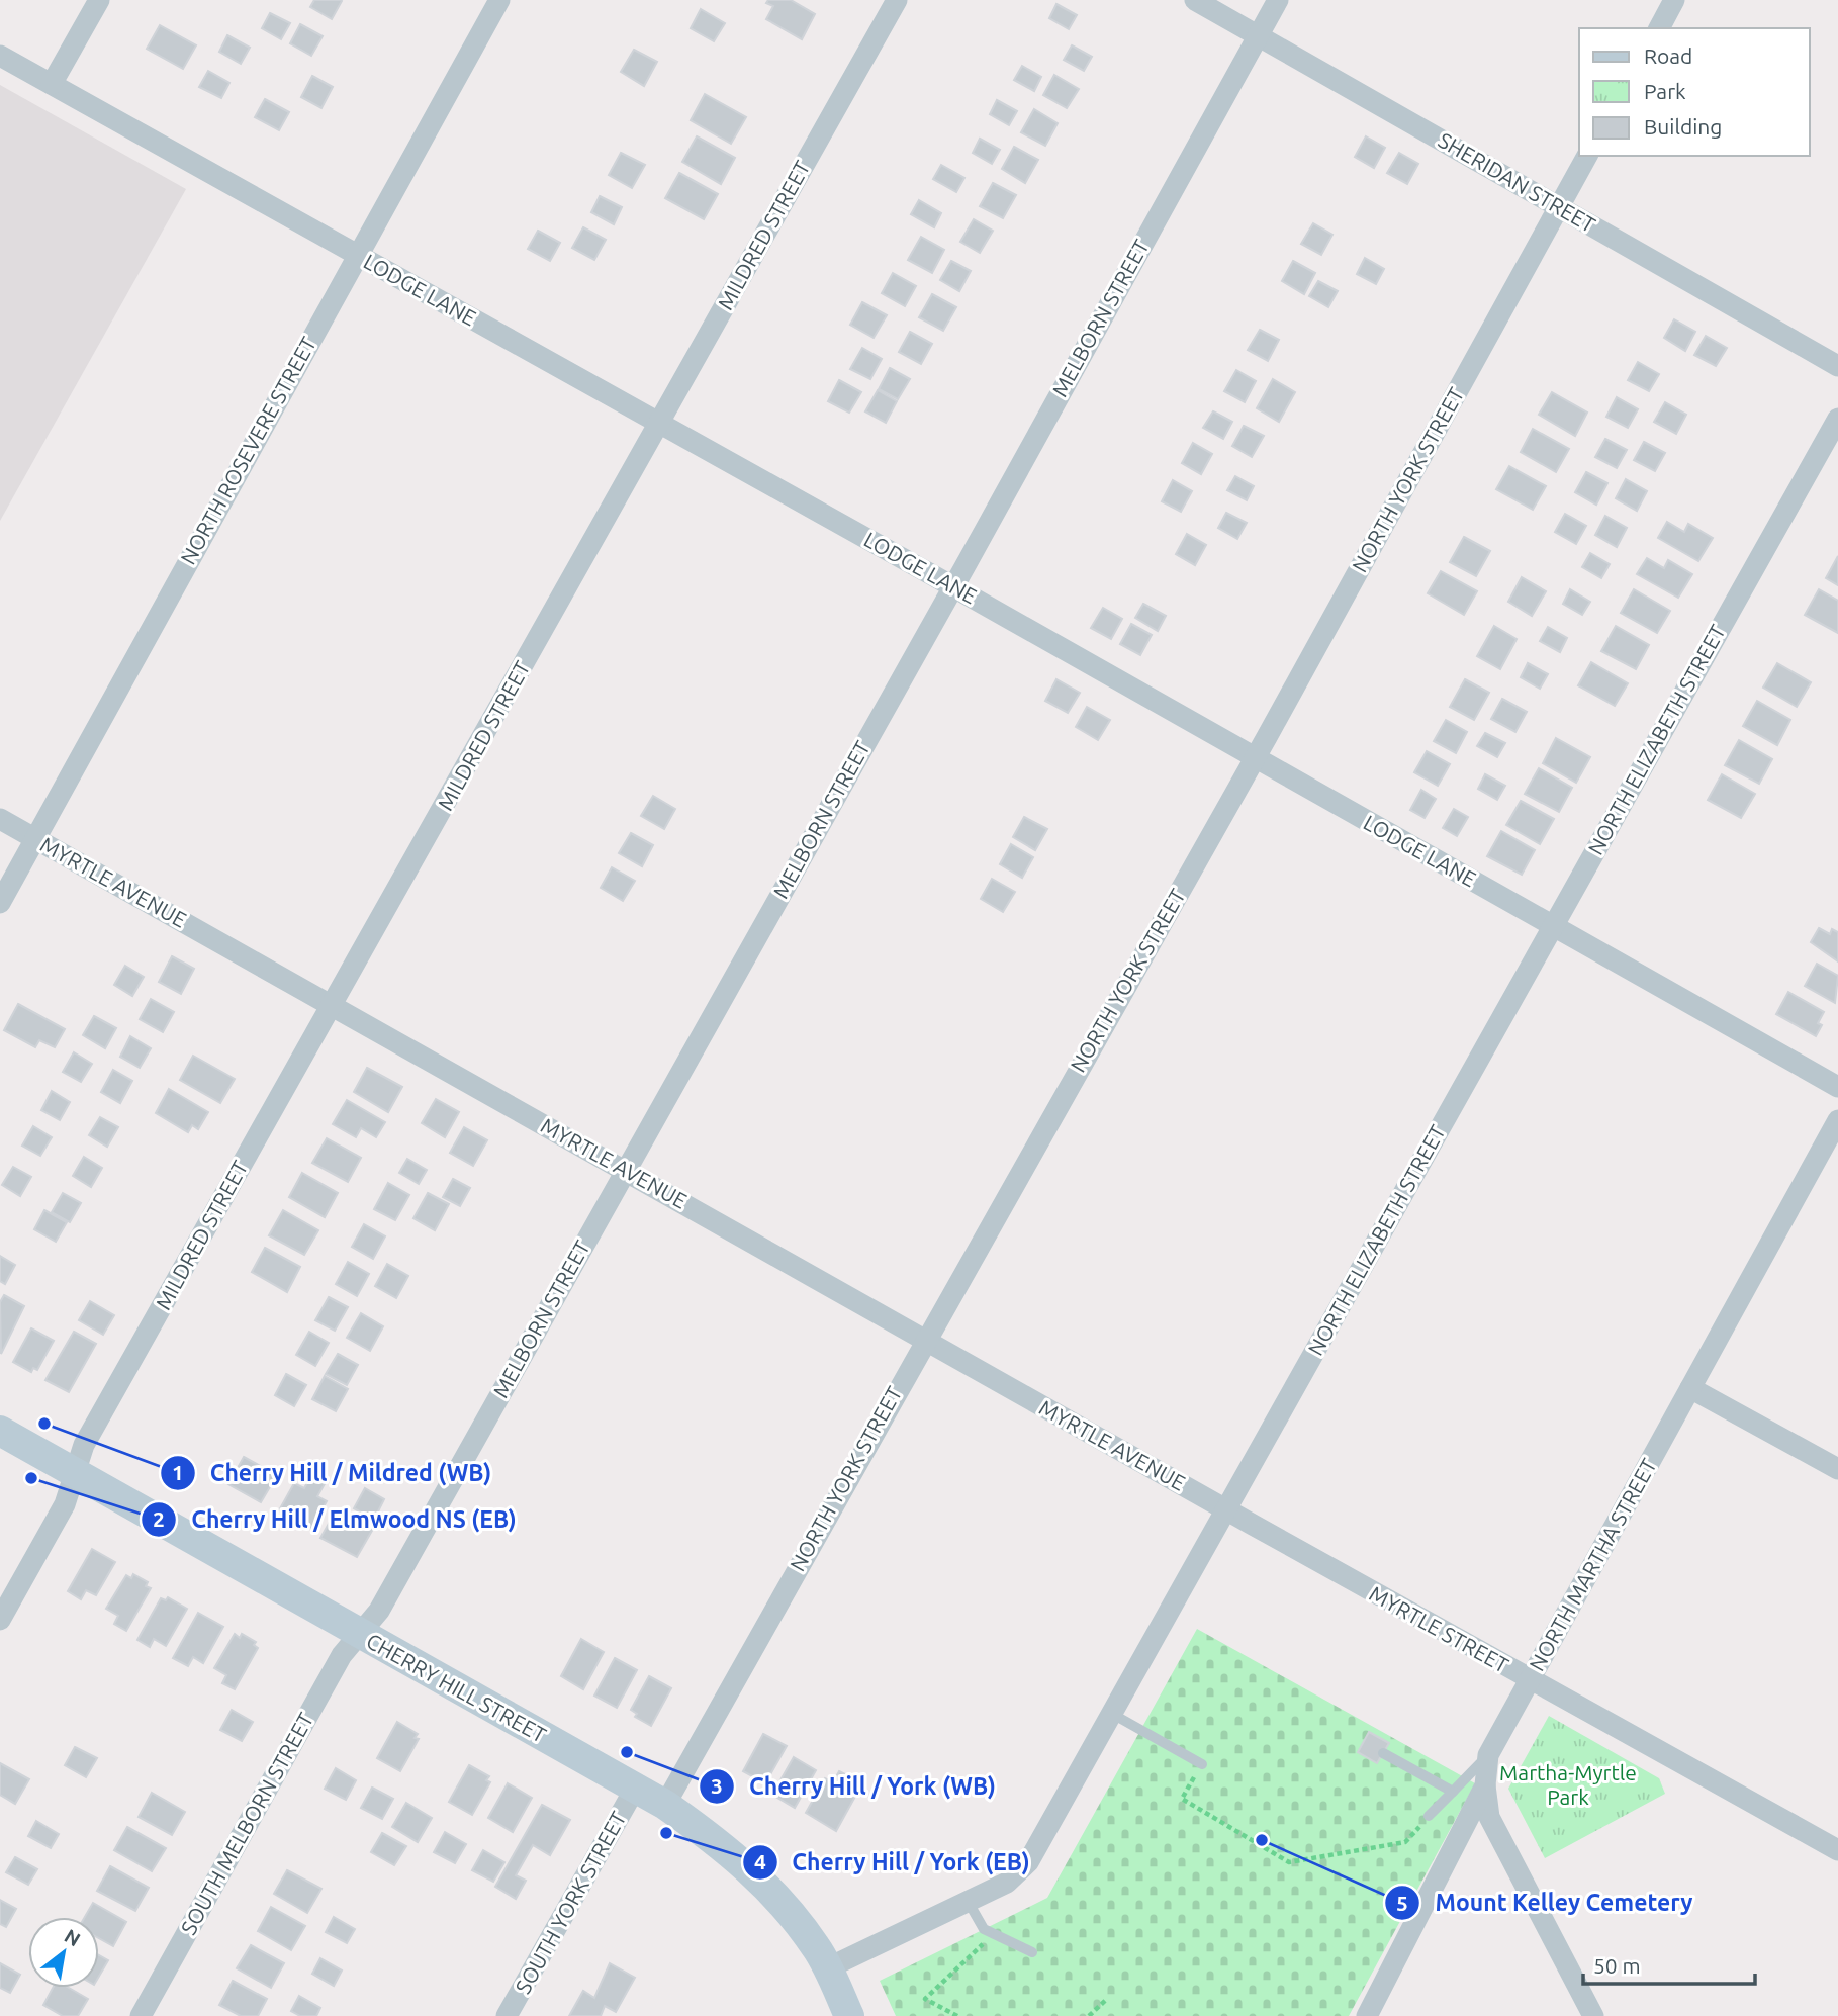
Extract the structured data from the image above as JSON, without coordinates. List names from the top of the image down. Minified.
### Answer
{"streets":{"street":["SHERIDAN STREET","MILDRED STREET","LODGE LANE","MELBORN STREET","NORTH ROSEVERE STREET","NORTH YORK STREET","NORTH ELIZABETH STREET","MYRTLE AVENUE","NORTH MARTHA STREET","MYRTLE STREET","CHERRY HILL STREET","SOUTH MELBORN STREET","SOUTH YORK STREET"]},"crossings":[["SHERIDAN STREET","MELBORN STREET"],["SHERIDAN STREET","NORTH YORK STREET"],["MILDRED STREET","LODGE LANE"],["MILDRED STREET","MYRTLE AVENUE"],["MILDRED STREET","CHERRY HILL STREET"],["LODGE LANE","MELBORN STREET"],["LODGE LANE","NORTH ROSEVERE STREET"],["LODGE LANE","NORTH YORK STREET"],["LODGE LANE","NORTH ELIZABETH STREET"],["MELBORN STREET","MYRTLE AVENUE"],["MELBORN STREET","CHERRY HILL STREET"],["MELBORN STREET","SOUTH MELBORN STREET"],["NORTH ROSEVERE STREET","MYRTLE AVENUE"],["NORTH YORK STREET","MYRTLE AVENUE"],["NORTH YORK STREET","CHERRY HILL STREET"],["NORTH ELIZABETH STREET","MYRTLE AVENUE"],["NORTH ELIZABETH STREET","MYRTLE STREET"],["NORTH ELIZABETH STREET","CHERRY HILL STREET"],["MYRTLE AVENUE","MYRTLE STREET"],["NORTH MARTHA STREET","MYRTLE STREET"],["CHERRY HILL STREET","SOUTH MELBORN STREET"],["CHERRY HILL STREET","SOUTH YORK STREET"]],"parks":["Martha-Myrtle Park"],"places":["Cherry Hill / Mildred (WB)","Cherry Hill / Elmwood NS (EB)","Cherry Hill / York (WB)","Cherry Hill / York (EB)","Mount Kelley Cemetery"],"legend":["Road","Park","Building"],"scale_bar":"50 m","north":"top right"}
